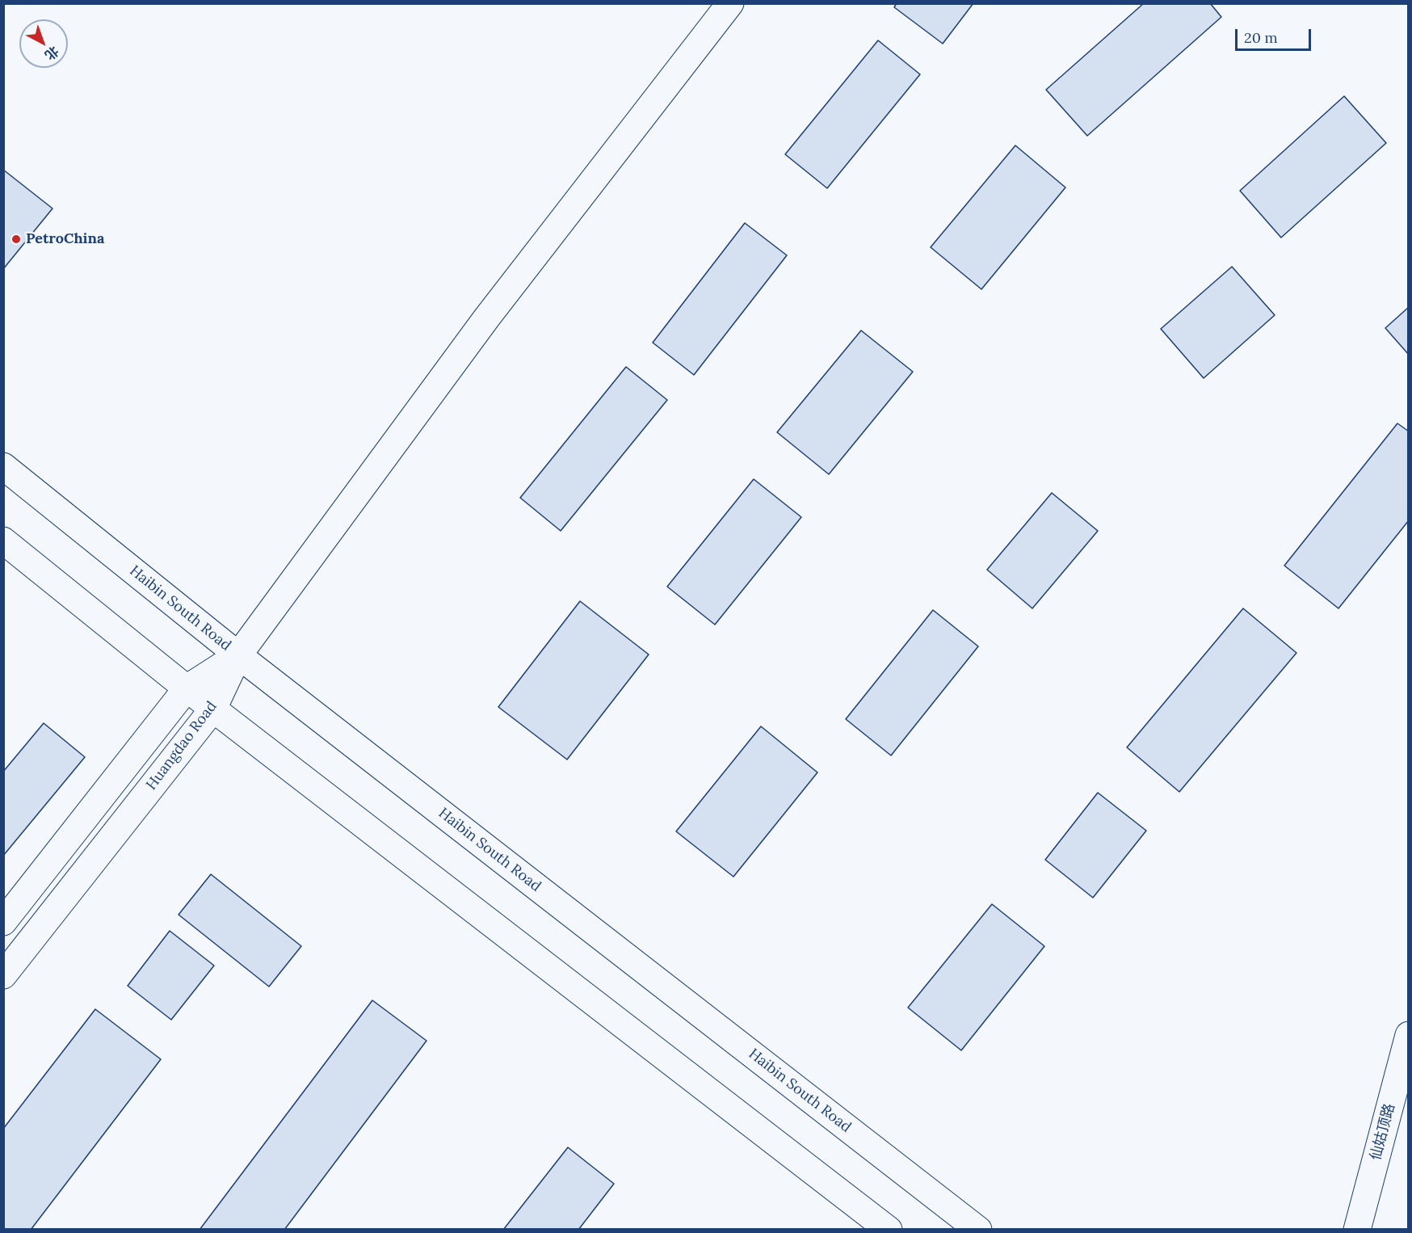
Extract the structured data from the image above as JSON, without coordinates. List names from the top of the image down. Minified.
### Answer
{"streets":{"main road":["Haibin South Road","Huangdao Road","仙姑顶路"]},"crossings":[["Haibin South Road","Huangdao Road"]],"places":["PetroChina"],"scale_bar":"20 m","north":"bottom right"}
